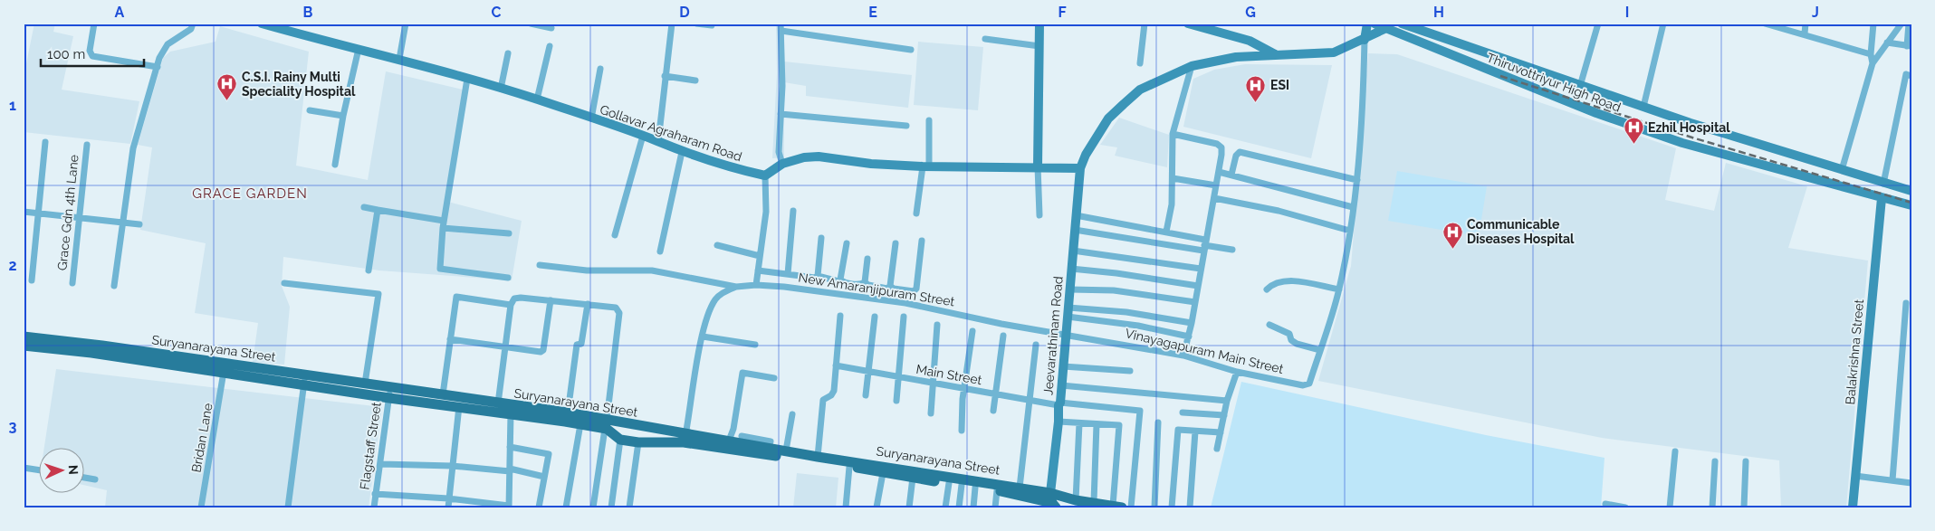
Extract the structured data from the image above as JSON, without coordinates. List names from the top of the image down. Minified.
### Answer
{"streets":{"main road":["Thiruvottriyur High Road","Gollavar Agraharam Road","Jeevarathinam Road","Suryanarayana Street","Balakrishna Street"],"street":["Grace Gdn 4th Lane","New Amaranjipuram Street","Vinayagapuram Main Street","Main Street","Bridan Lane","Flagstaff Street"]},"crossings":[["Thiruvottriyur High Road","Jeevarathinam Road"],["Thiruvottriyur High Road","Balakrishna Street"],["New Amaranjipuram Street","Jeevarathinam Road"],["New Amaranjipuram Street","Vinayagapuram Main Street"],["Jeevarathinam Road","Suryanarayana Street"],["Jeevarathinam Road","Vinayagapuram Main Street"],["Jeevarathinam Road","Main Street"],["Suryanarayana Street","Bridan Lane"],["Suryanarayana Street","Flagstaff Street"]],"districts":["GRACE GARDEN"],"places":{"hospital":["C.S.I. Rainy Multi Speciality Hospital","ESI","Ezhil Hospital","Communicable Diseases Hospital"]},"scale_bar":"100 m","north":"right","grid":{"columns":["A","B","C","D","E","F","G","H","I","J"],"rows":["1","2","3"]}}
